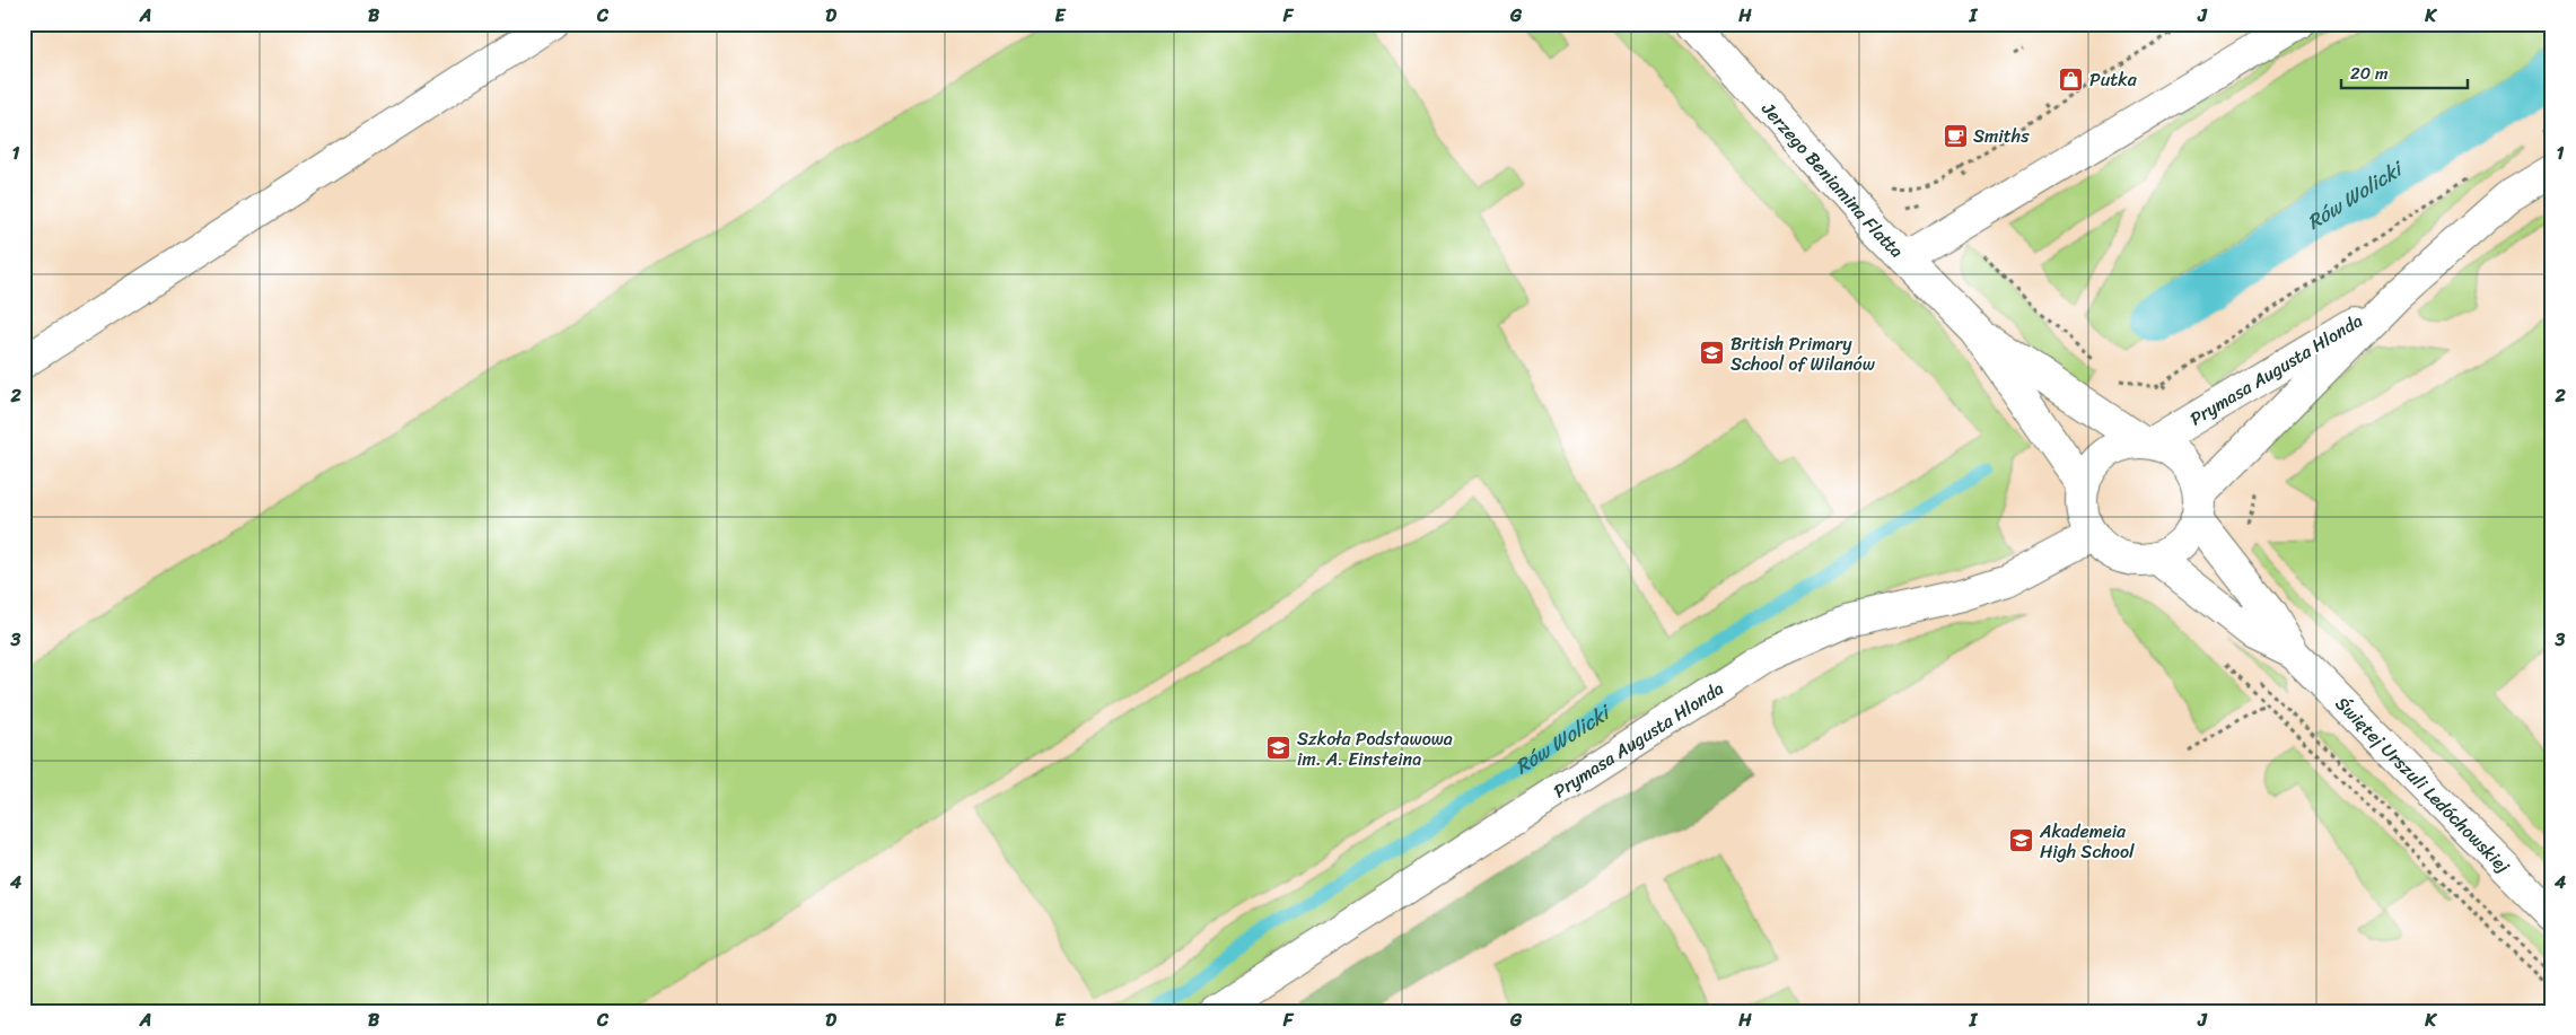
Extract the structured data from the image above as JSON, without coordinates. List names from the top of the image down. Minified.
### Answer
{"streets":{"street":["Jerzego Beniamina Flatta","Prymasa Augusta Hlonda","Świętej Urszuli Ledóchowskiej"]},"crossings":[["Jerzego Beniamina Flatta","Prymasa Augusta Hlonda"],["Jerzego Beniamina Flatta","Świętej Urszuli Ledóchowskiej"],["Prymasa Augusta Hlonda","Świętej Urszuli Ledóchowskiej"]],"water":["Rów Wolicki"],"places":{"shop":["Putka"],"cafe":["Smiths"],"school or university":["British Primary School of Wilanów","Szkoła Podstawowa im. A. Einsteina","Akademeia High School"]},"scale_bar":"20 m","grid":{"columns":["A","B","C","D","E","F","G","H","I","J","K"],"rows":["1","2","3","4"]}}
